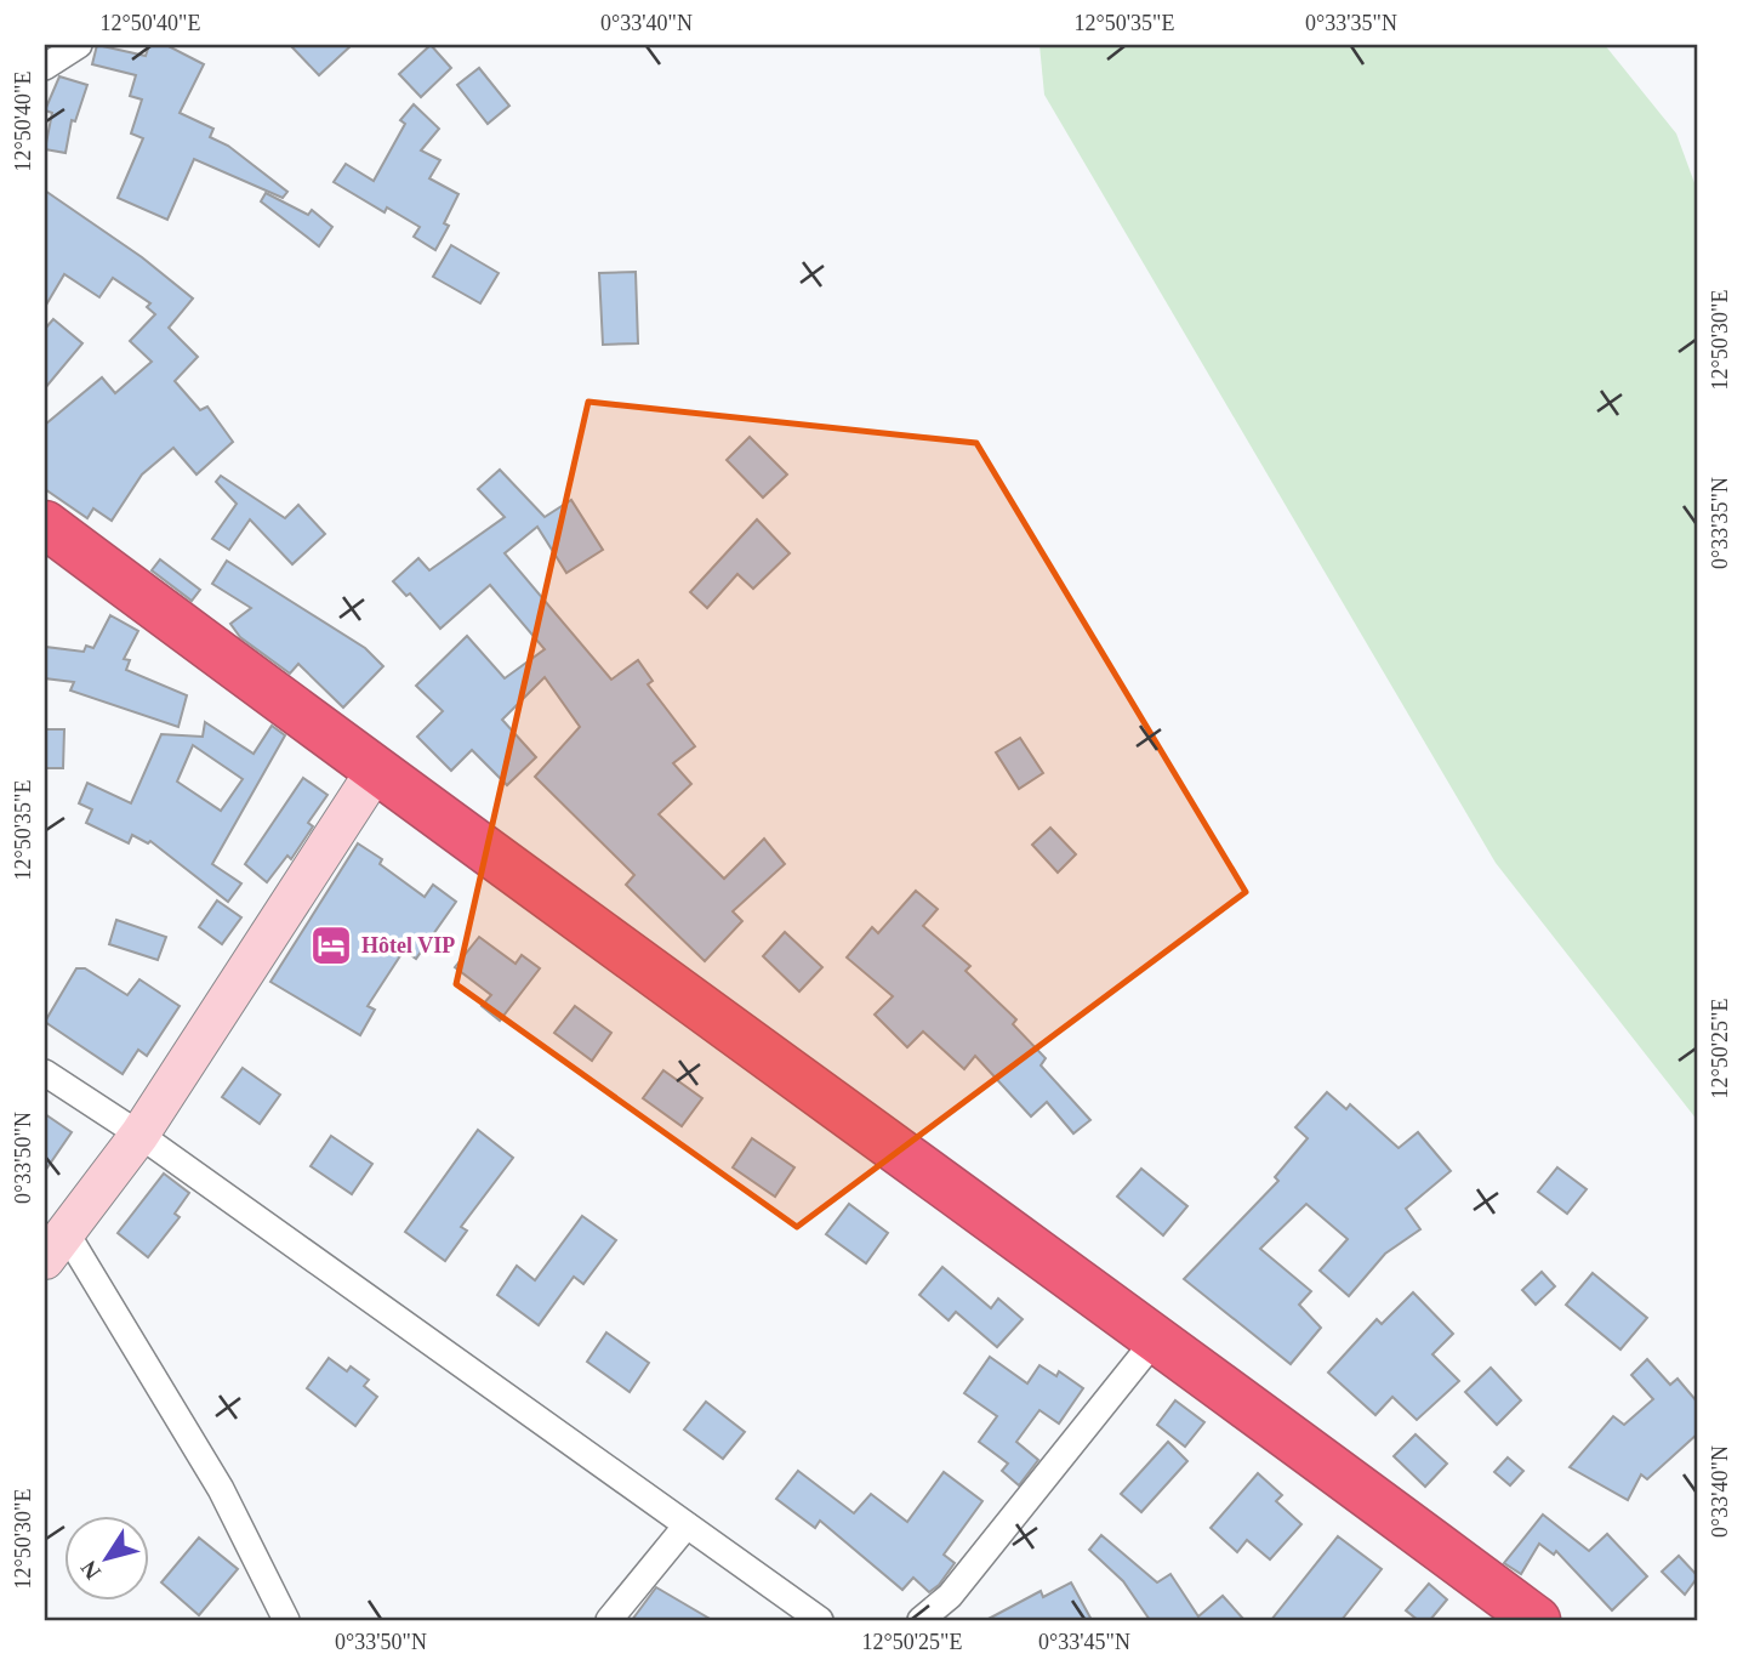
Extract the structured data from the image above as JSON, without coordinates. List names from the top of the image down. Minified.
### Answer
{"places":{"hotel":["Hôtel VIP"]},"north":"bottom left","coordinates":["12°50'40\"E","0°33'40\"N","12°50'35\"E","0°33'35\"N","12°50'30\"E","12°50'25\"E","0°33'50\"N","0°33'45\"N"]}
